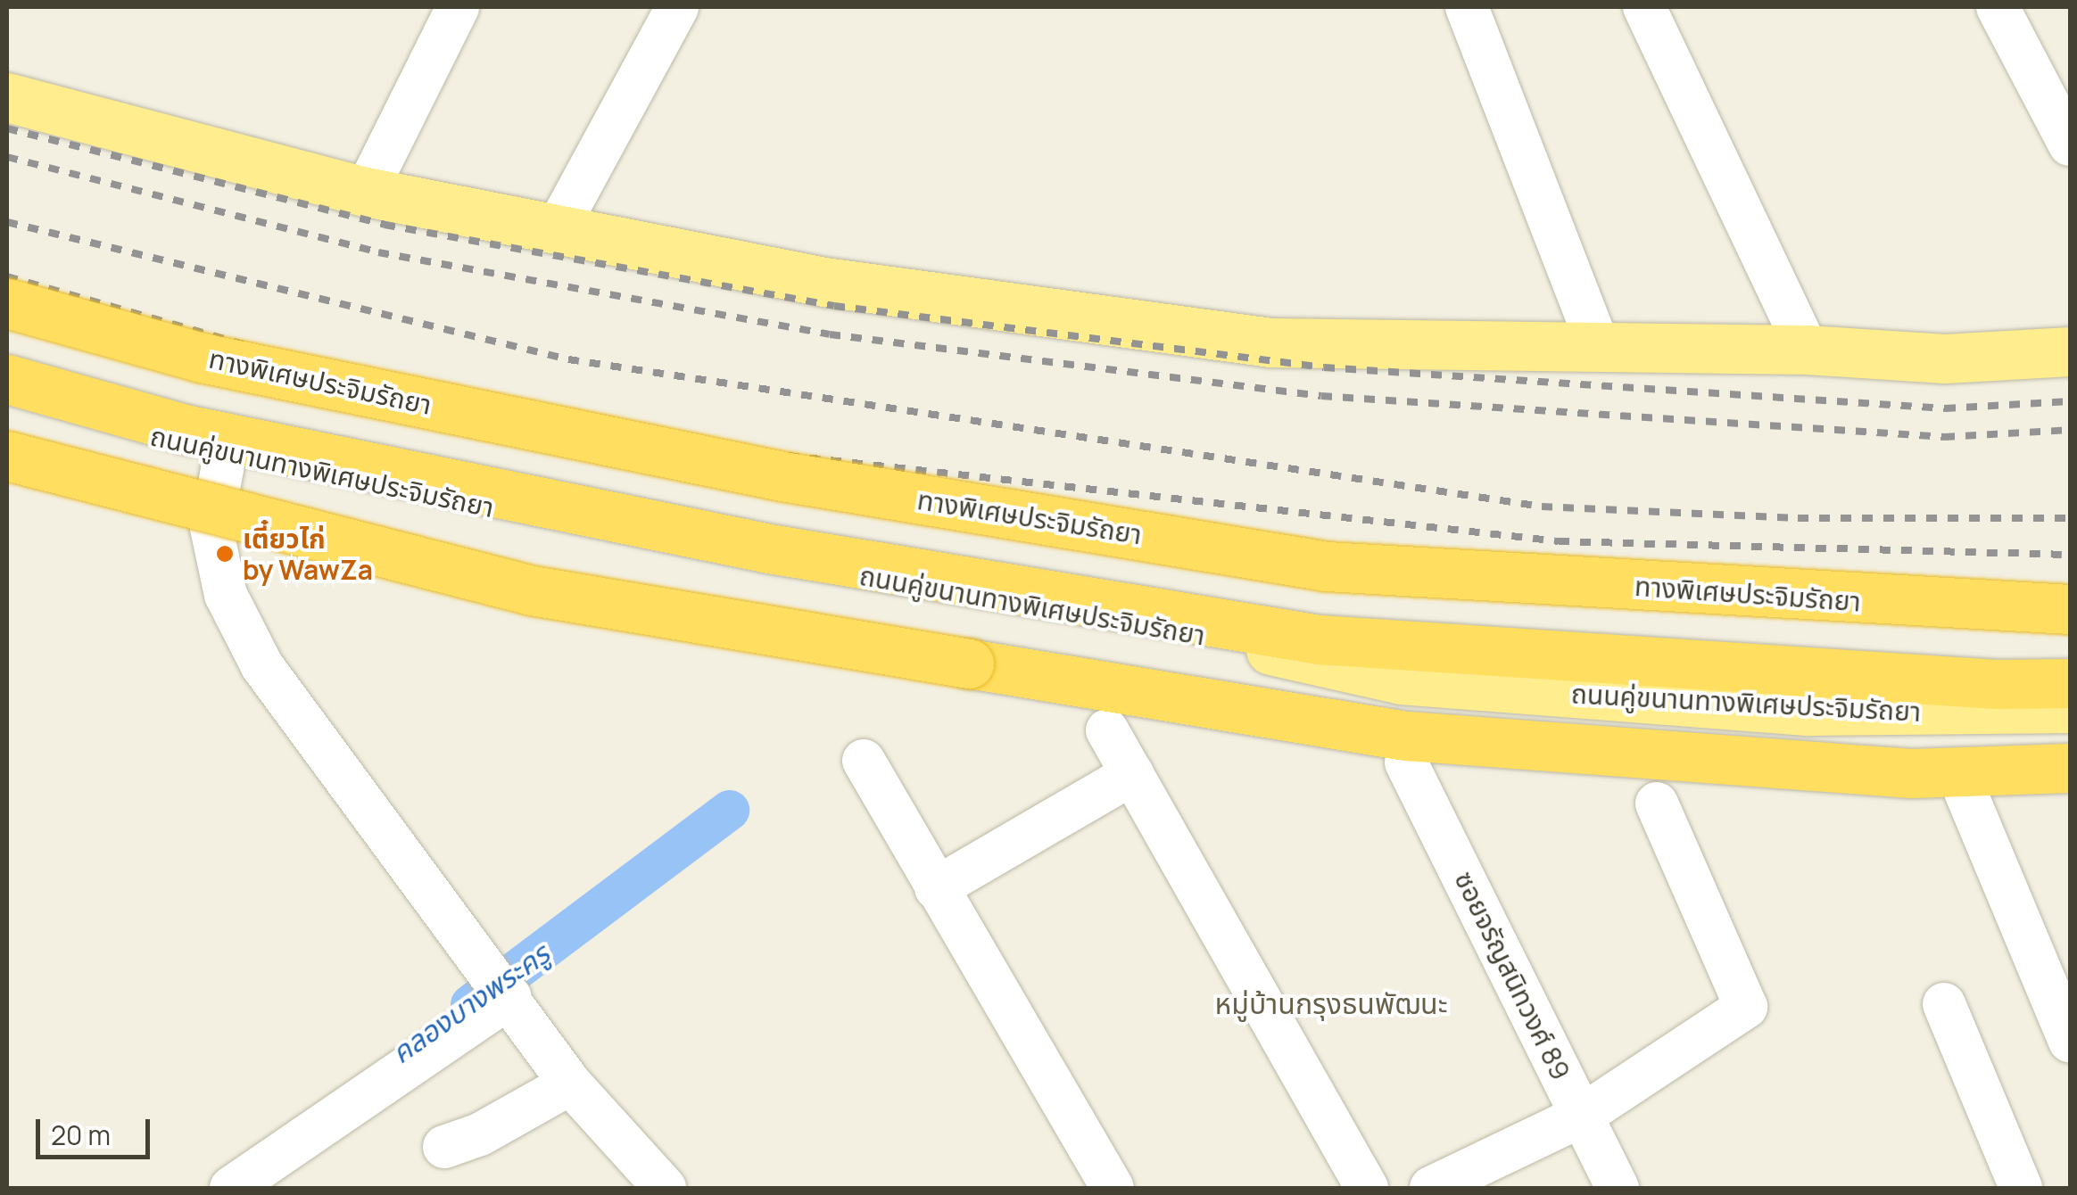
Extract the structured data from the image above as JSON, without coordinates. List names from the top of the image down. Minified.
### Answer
{"streets":{"highway":["ทางพิเศษประจิมรัถยา"],"main road":["ถนนคู่ขนานทางพิเศษประจิมรัถยา"],"street":["ซอยจรัญสนิทวงศ์ 89"]},"districts":["หมู่บ้านกรุงธนพัฒนะ"],"water":["คลองบางพระครู"],"places":["เตี๋ยวไก่ by WawZa"],"scale_bar":"20 m"}
